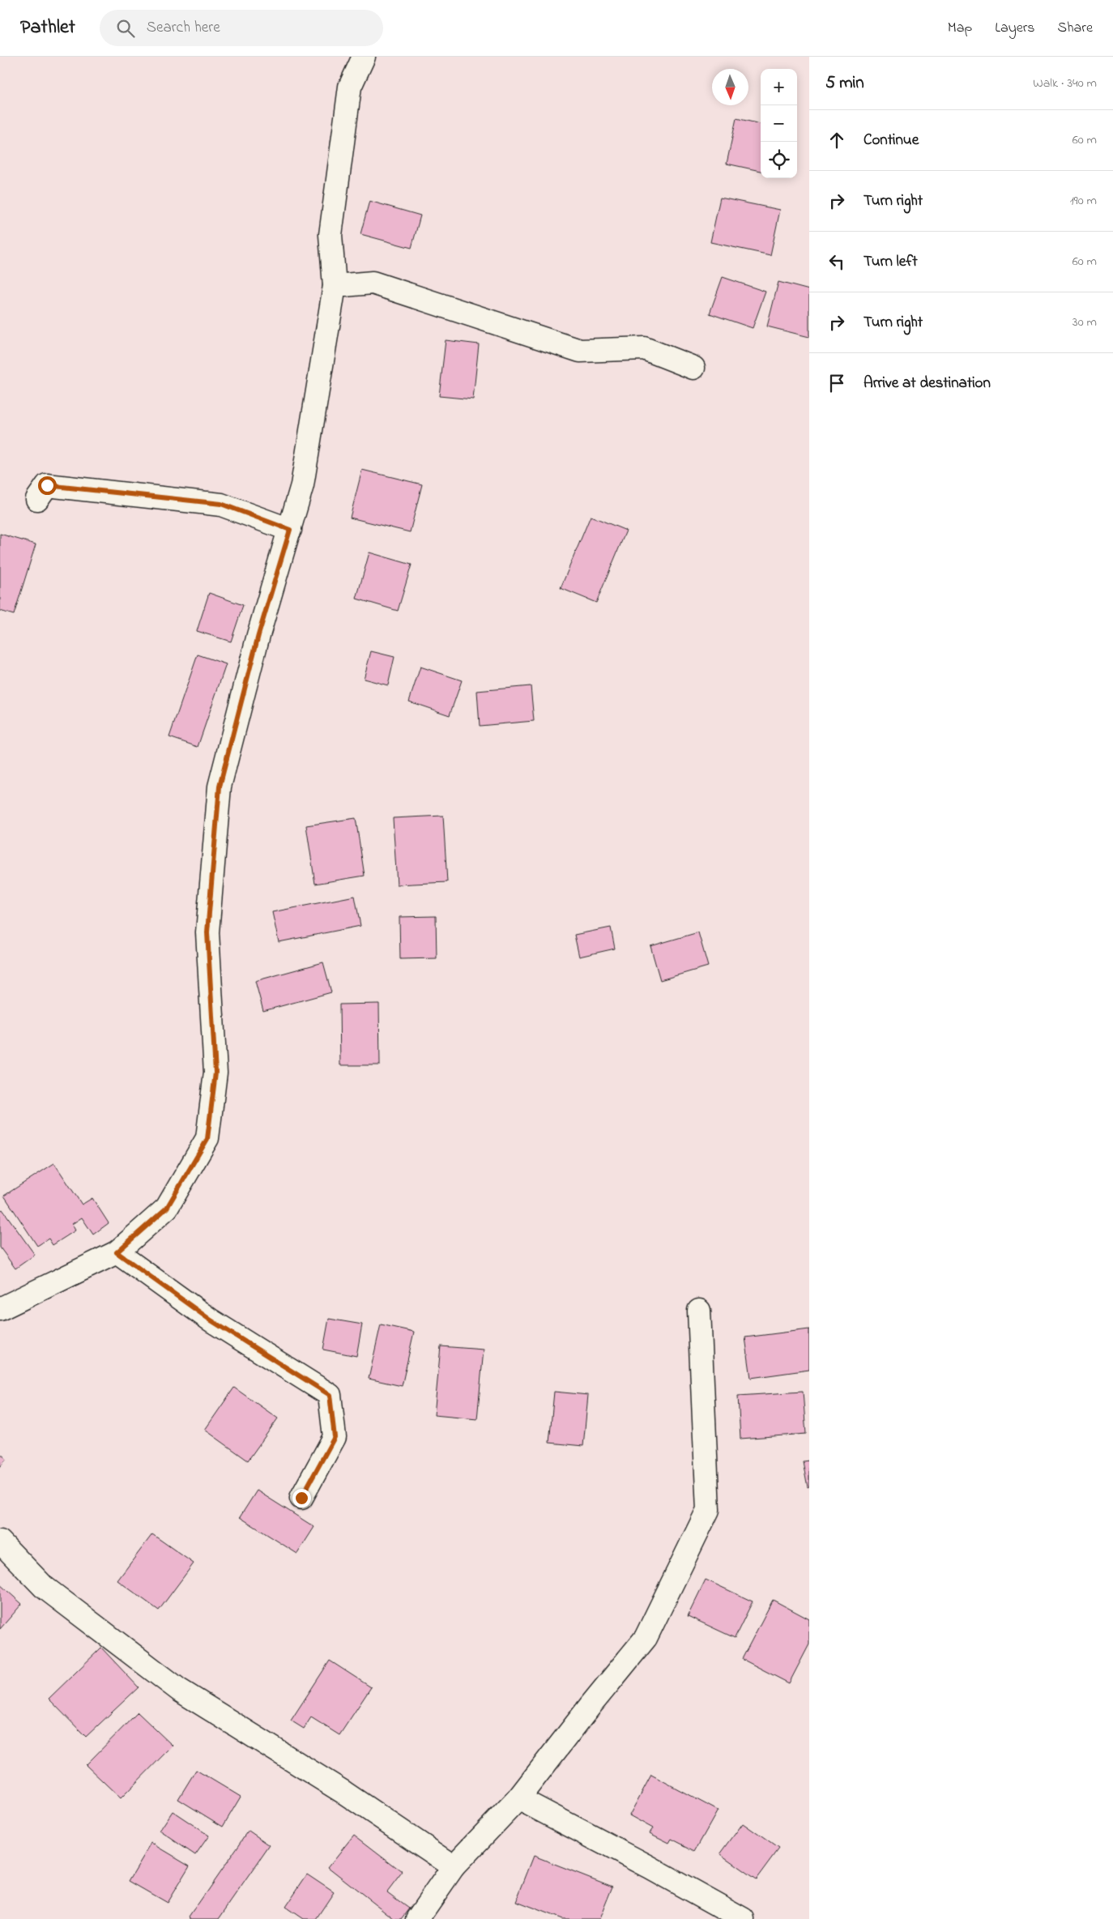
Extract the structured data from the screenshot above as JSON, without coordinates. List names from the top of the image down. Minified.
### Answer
{"north":"bottom","page":{"header":"Pathlet","search":"Search here","nav":["Map","Layers","Share"],"heading":["5 min","Walk · 340 m"],"map_buttons":["+","−"],"list":[["Continue","60 m"],["Turn right","190 m"],["Turn left","60 m"],["Turn right","30 m"],"Arrive at destination"]}}
